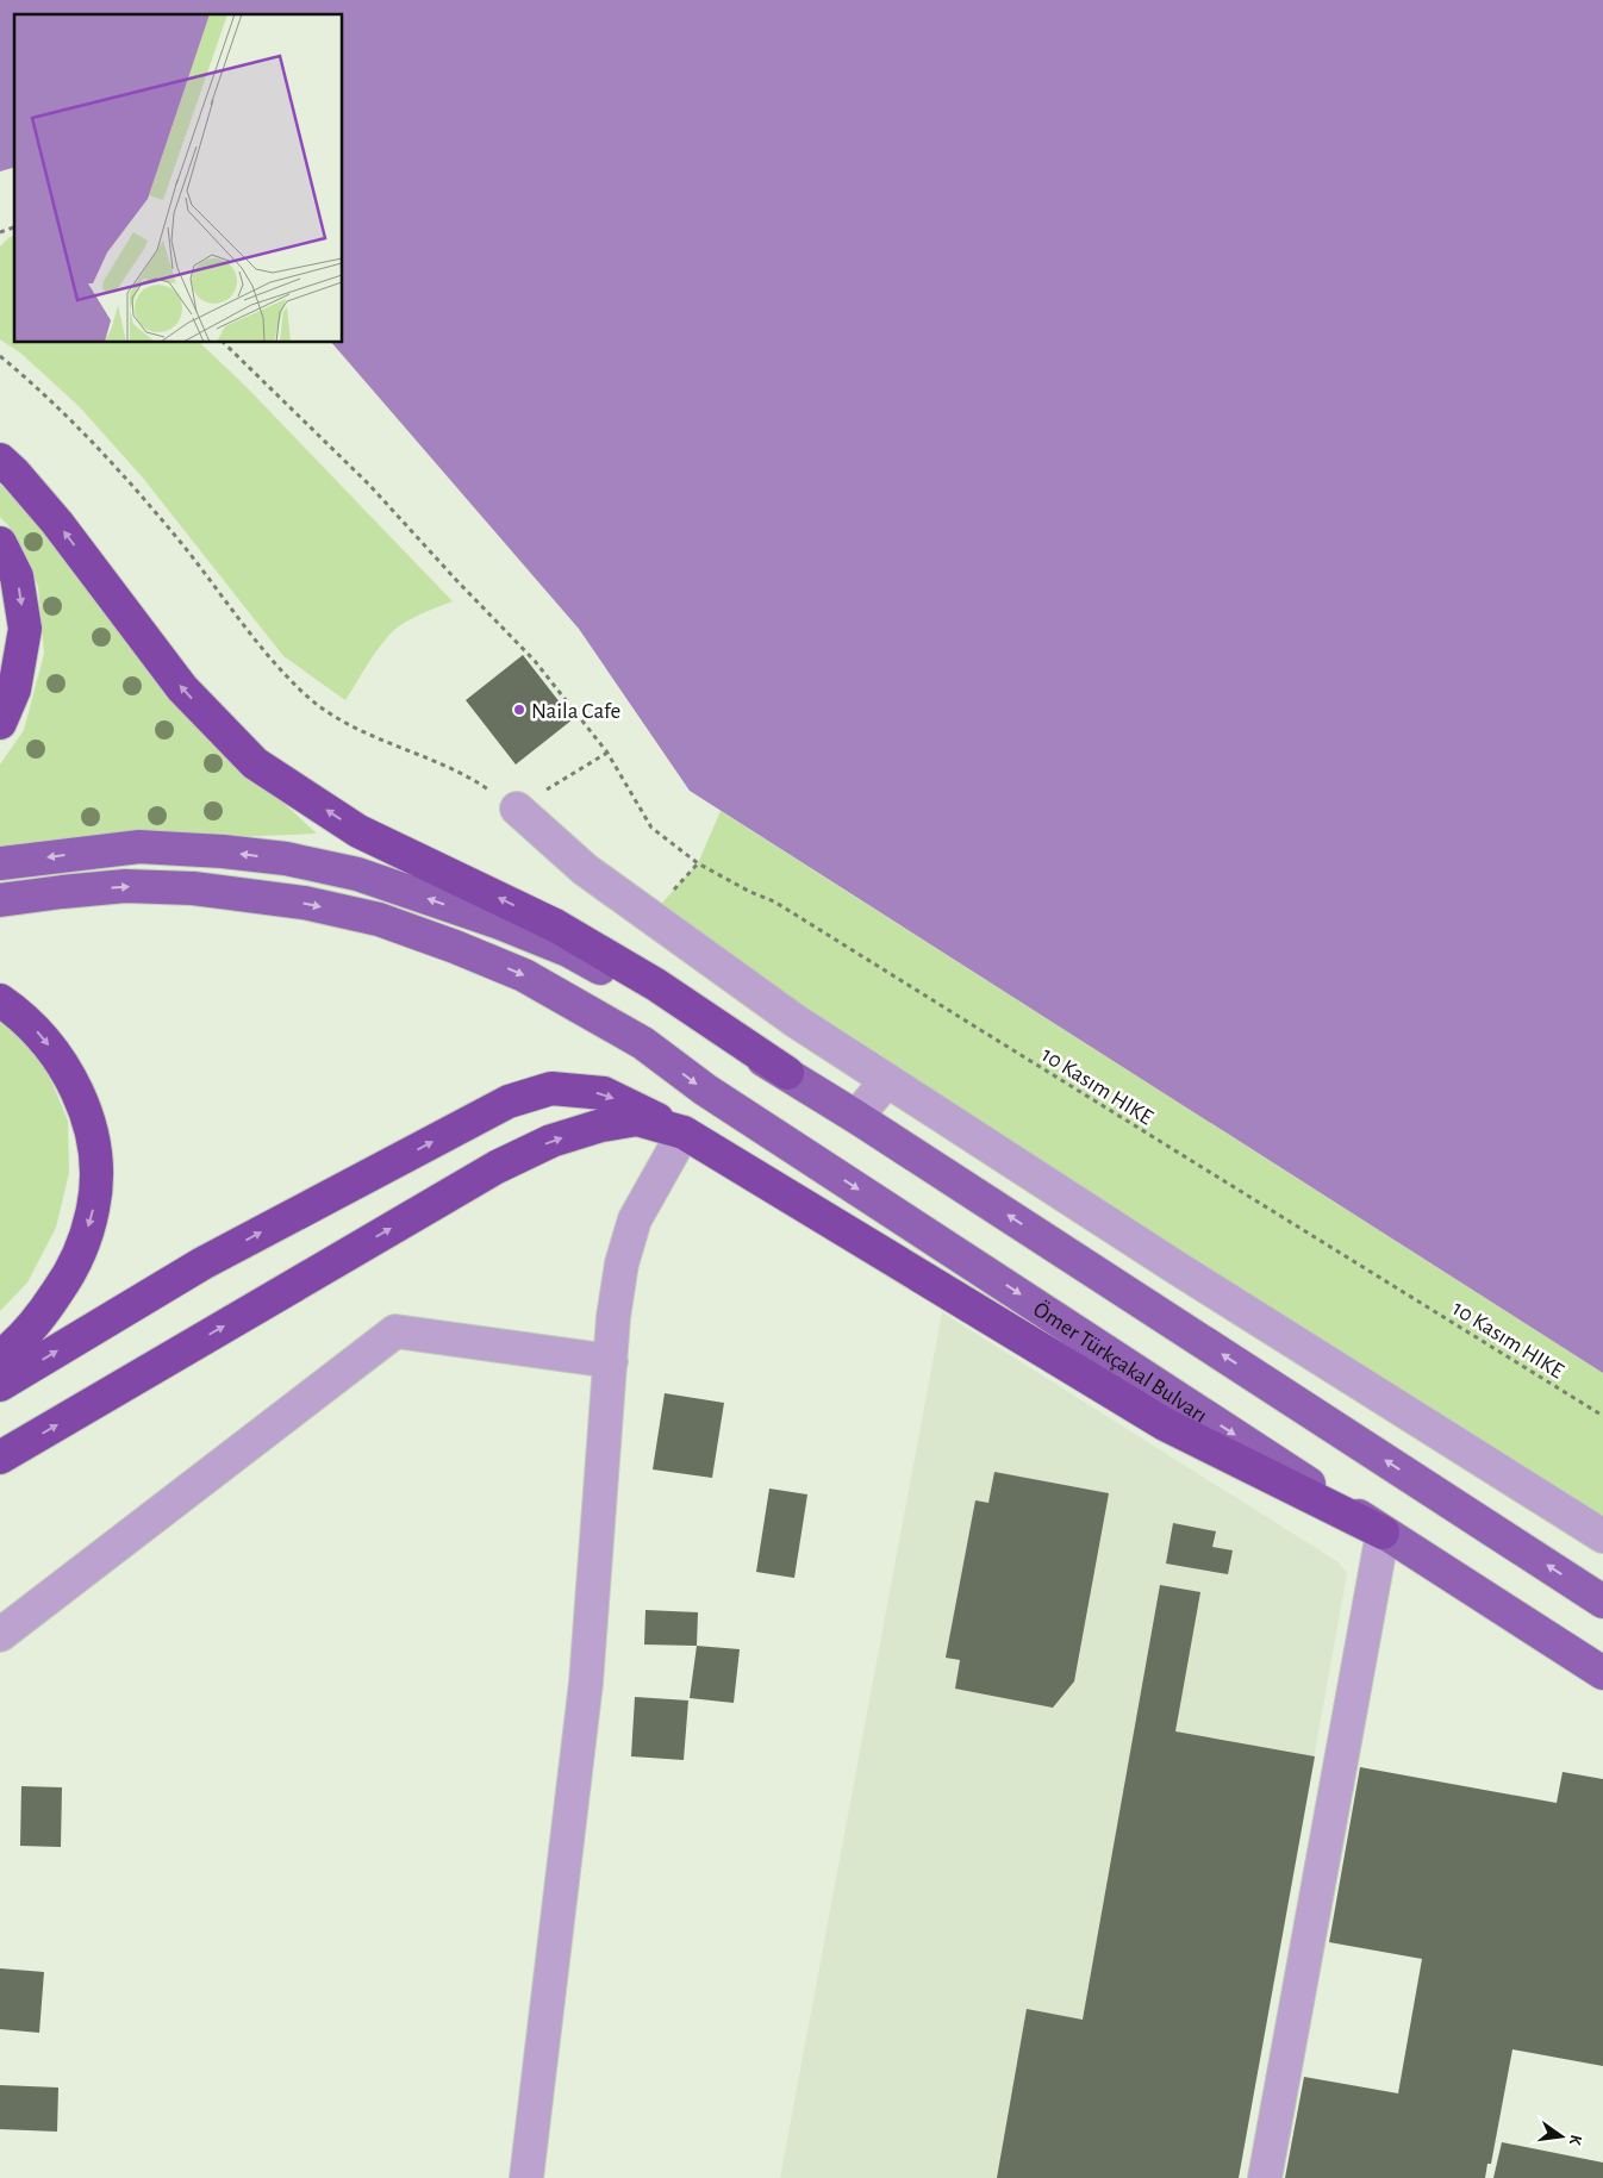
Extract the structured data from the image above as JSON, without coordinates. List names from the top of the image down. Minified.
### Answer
{"streets":{"main road":["Ömer Türkçakal Bulvarı"],"path":["10 Kasım HIKE"]},"places":["Naila Cafe"],"north":"right"}
